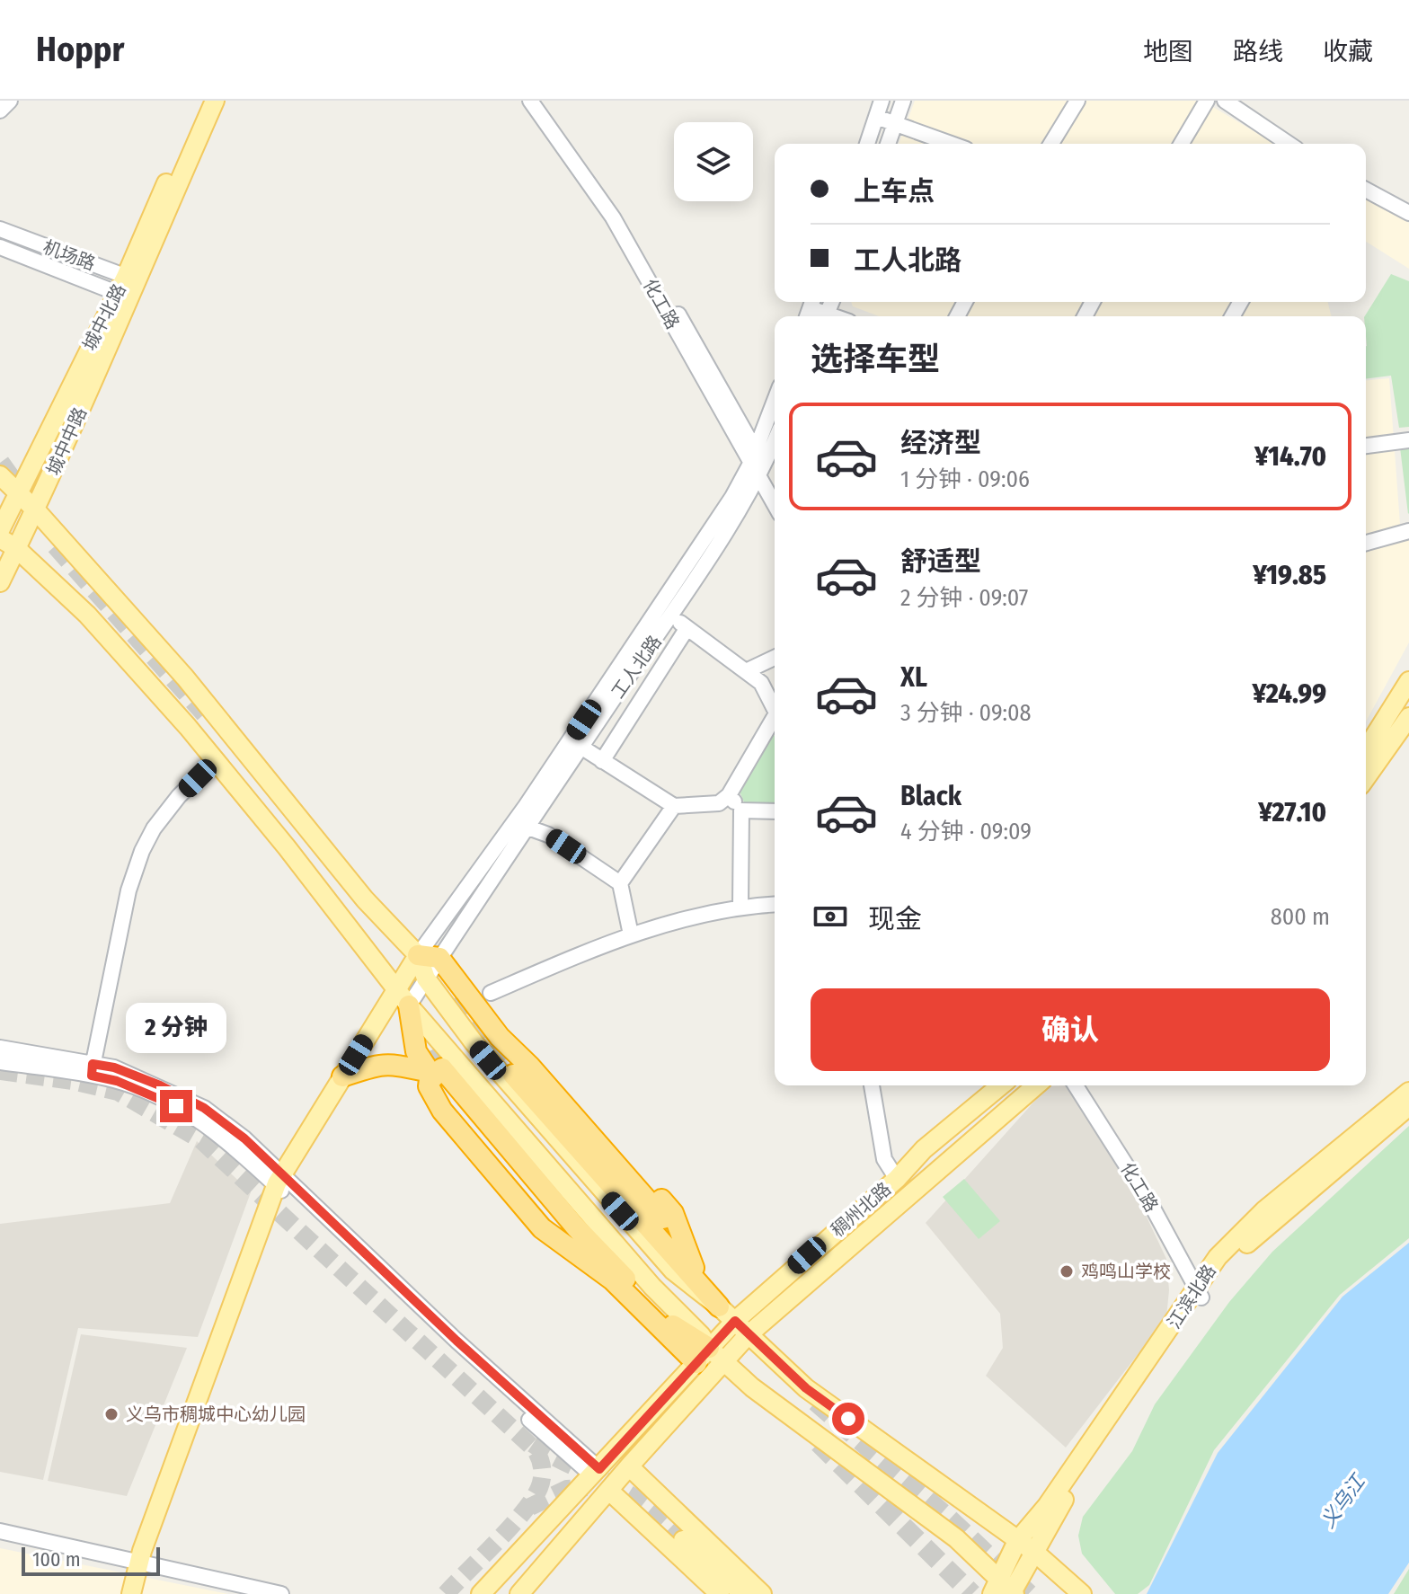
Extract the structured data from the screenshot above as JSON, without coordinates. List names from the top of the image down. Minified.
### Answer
{"streets":{"main road":["城中北路","城中中路","稠州北路","江滨北路"],"street":["机场路","化工路","工人北路"]},"crossings":[["机场路","城中北路"],["机场路","城中中路"],["化工路","工人北路"],["化工路","江滨北路"],["城中北路","城中中路"]],"water":["义乌江"],"places":["鸡鸣山学校","义乌市稠城中心幼儿园"],"scale_bar":"100 m","page":{"header":"Hoppr","nav":["地图","路线","收藏"],"banner":["上车点","工人北路"],"heading":"选择车型","list":[{"name":"经济型","note":"1 分钟 · 09:06","value":"¥14.70"},{"name":"舒适型","note":"2 分钟 · 09:07","value":"¥19.85"},{"name":"XL","note":"3 分钟 · 09:08","value":"¥24.99"},{"name":"Black","note":"4 分钟 · 09:09","value":"¥27.10"}],"pay":["现金","800 m"],"buttons":"确认","bubble":"2 分钟","scale":"100 m"}}
